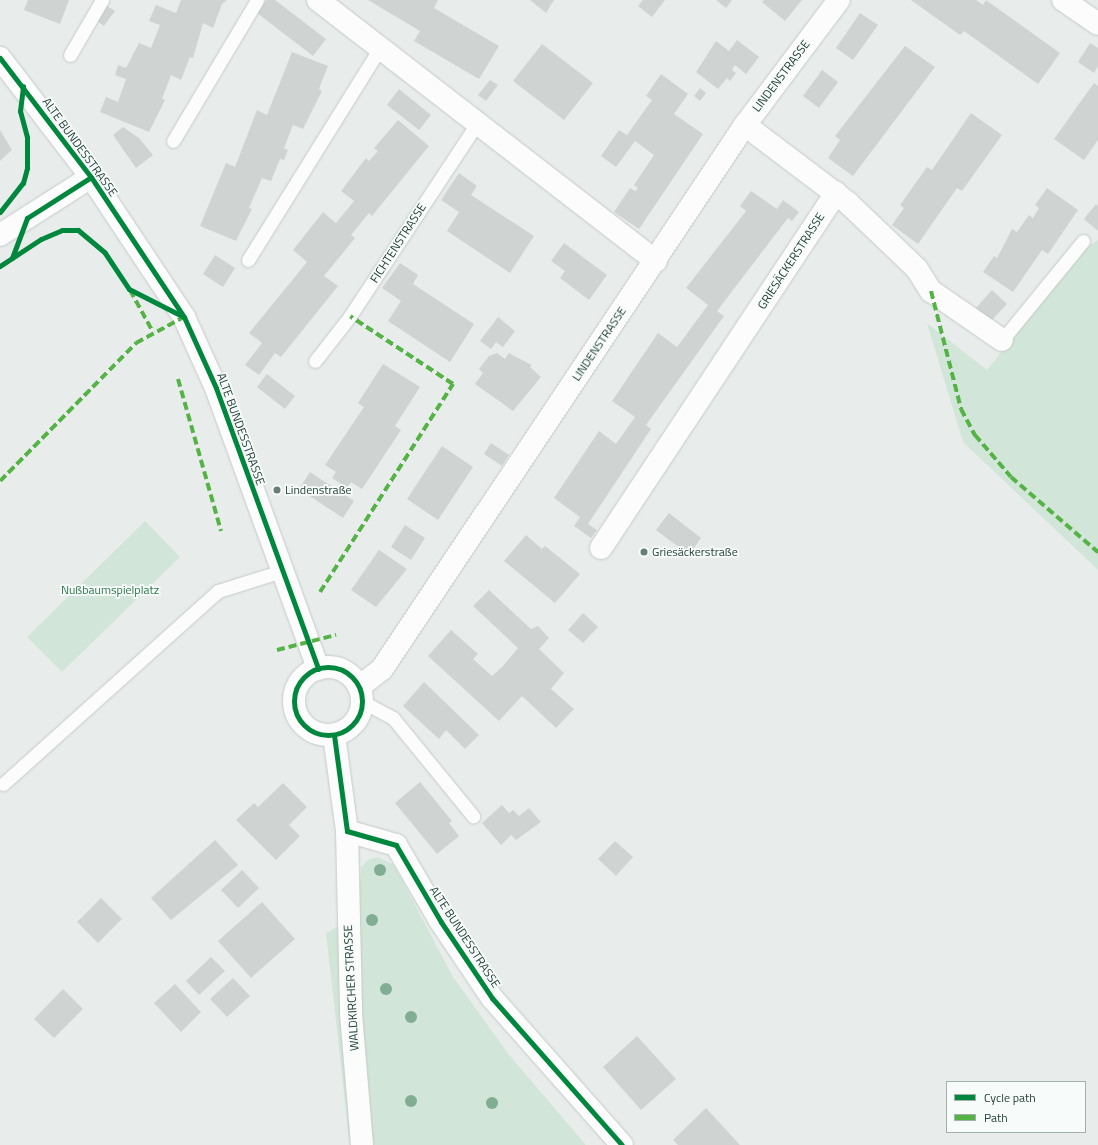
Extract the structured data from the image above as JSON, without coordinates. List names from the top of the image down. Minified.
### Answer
{"streets":{"street":["LINDENSTRASSE","ALTE BUNDESSTRASSE","GRIESÄCKERSTRASSE","WALDKIRCHER STRASSE"],"lane":["FICHTENSTRASSE"]},"crossings":[["LINDENSTRASSE","ALTE BUNDESSTRASSE"],["ALTE BUNDESSTRASSE","WALDKIRCHER STRASSE"]],"parks":["Nußbaumspielplatz"],"places":["Lindenstraße","Griesäckerstraße"],"legend":["Cycle path","Path"]}
